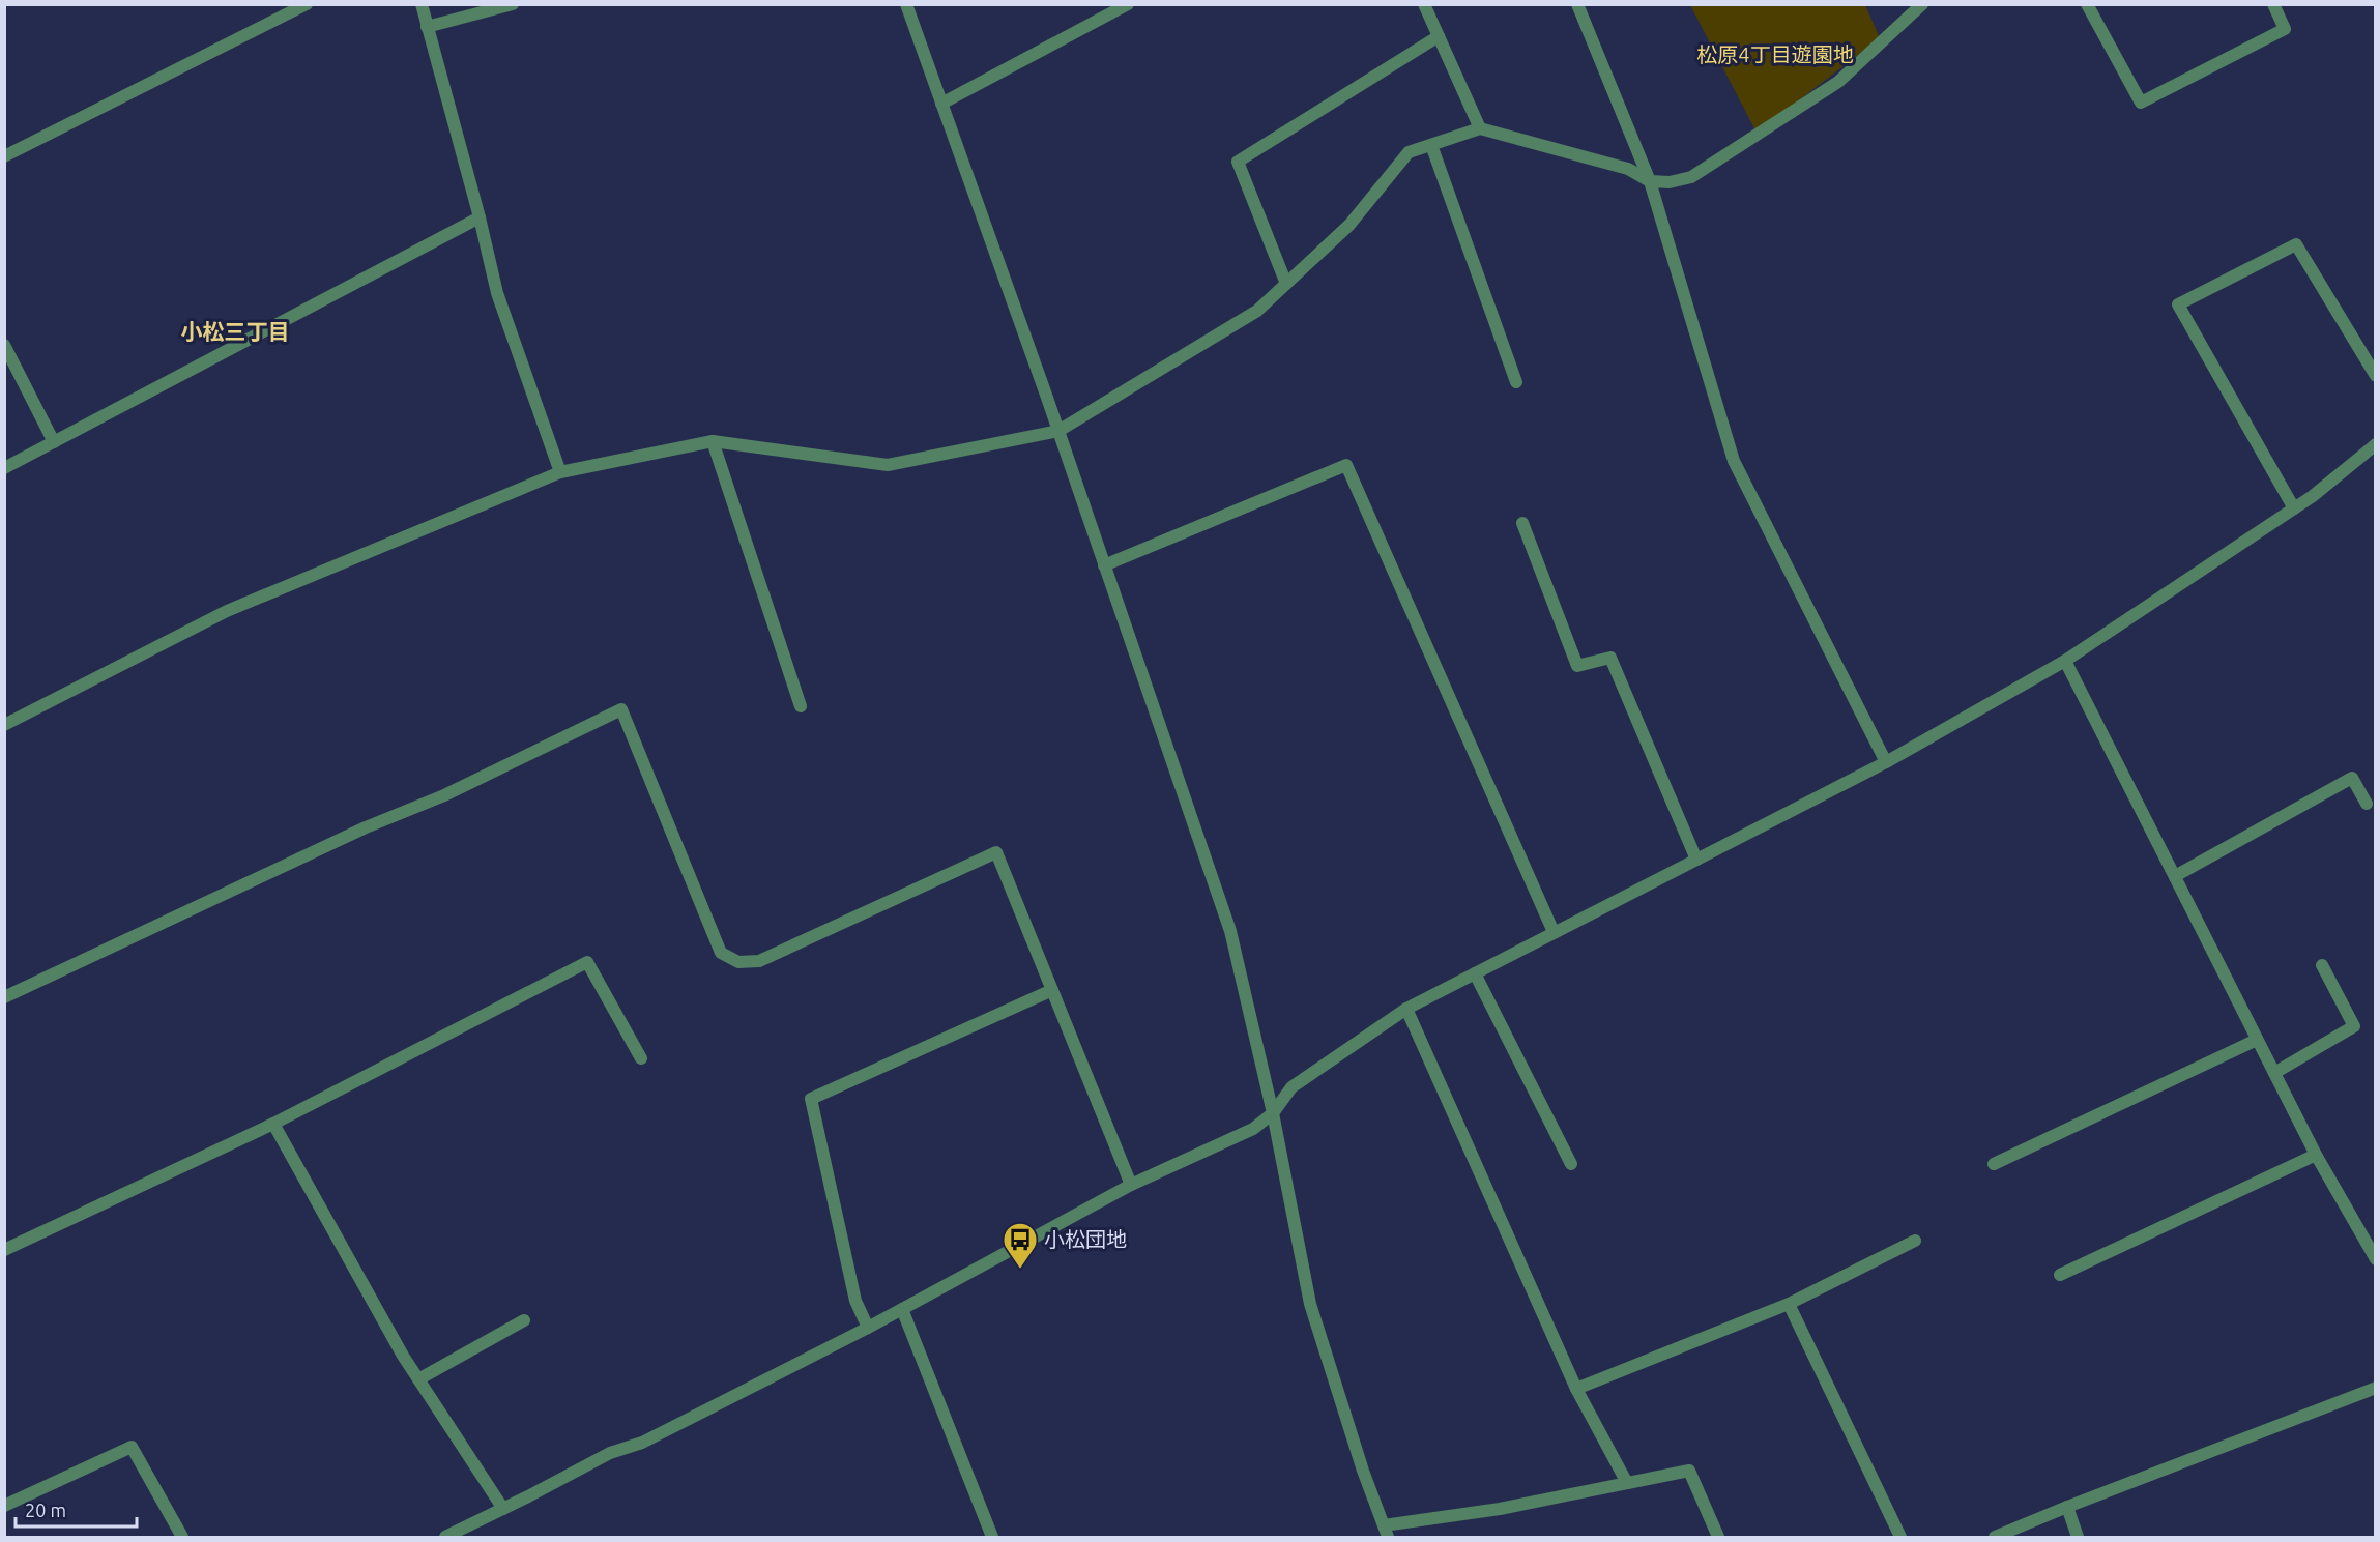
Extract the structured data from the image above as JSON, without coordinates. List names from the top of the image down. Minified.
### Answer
{"districts":["小松三丁目"],"parks":["松原4丁目遊園地"],"places":{"bus stop":["小松団地"]},"scale_bar":"20 m"}
